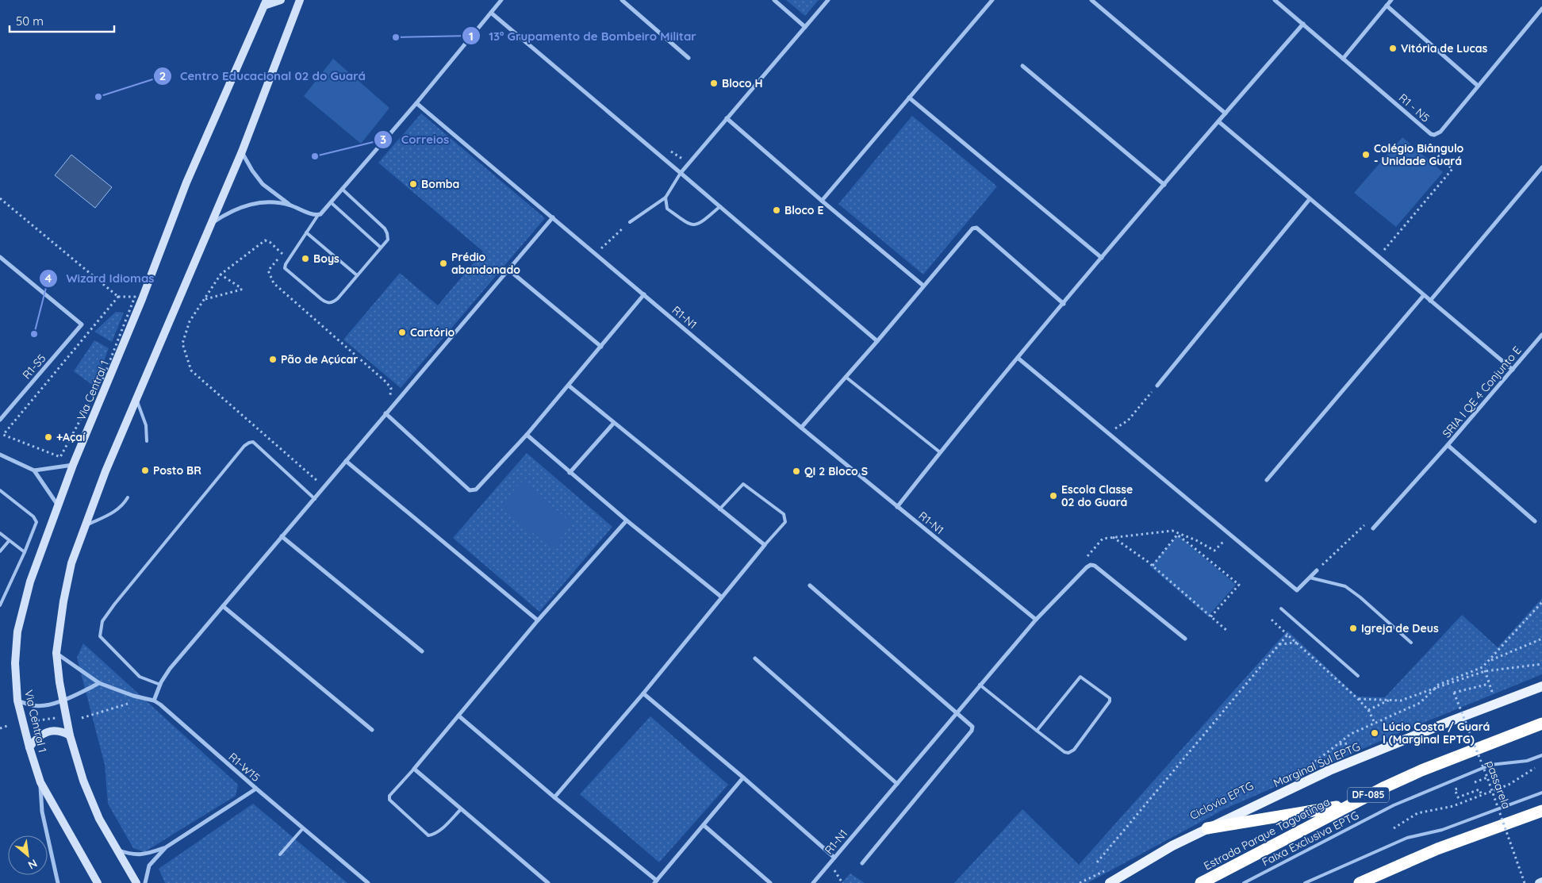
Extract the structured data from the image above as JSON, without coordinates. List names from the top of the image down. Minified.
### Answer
{"streets":{"highway":["DF-085","Estrada Parque Taguatinga"],"main road":["Via Central 1","Marginal Sul EPTG"],"street":["R1 - N5","R1-N1","R1-S5","SRIA I QE 4 Conjunto E","R1-W15"],"lane":["Faixa Exclusiva EPTG"],"path":["passarela"]},"places":["13º Grupamento de Bombeiro Militar","Vitória de Lucas","Bloco H","Centro Educacional 02 do Guará","Colégio Biângulo - Unidade Guará","Correios","Bomba","Bloco E","Boys","Prédio abandonado","Cartório","Wizard Idiomas","Pão de Açúcar","+Açaí","Posto BR","QI 2 Bloco S","Escola Classe 02 do Guará","Igreja de Deus","Lúcio Costa / Guará I (Marginal EPTG)"],"scale_bar":"50 m","north":"bottom right"}
